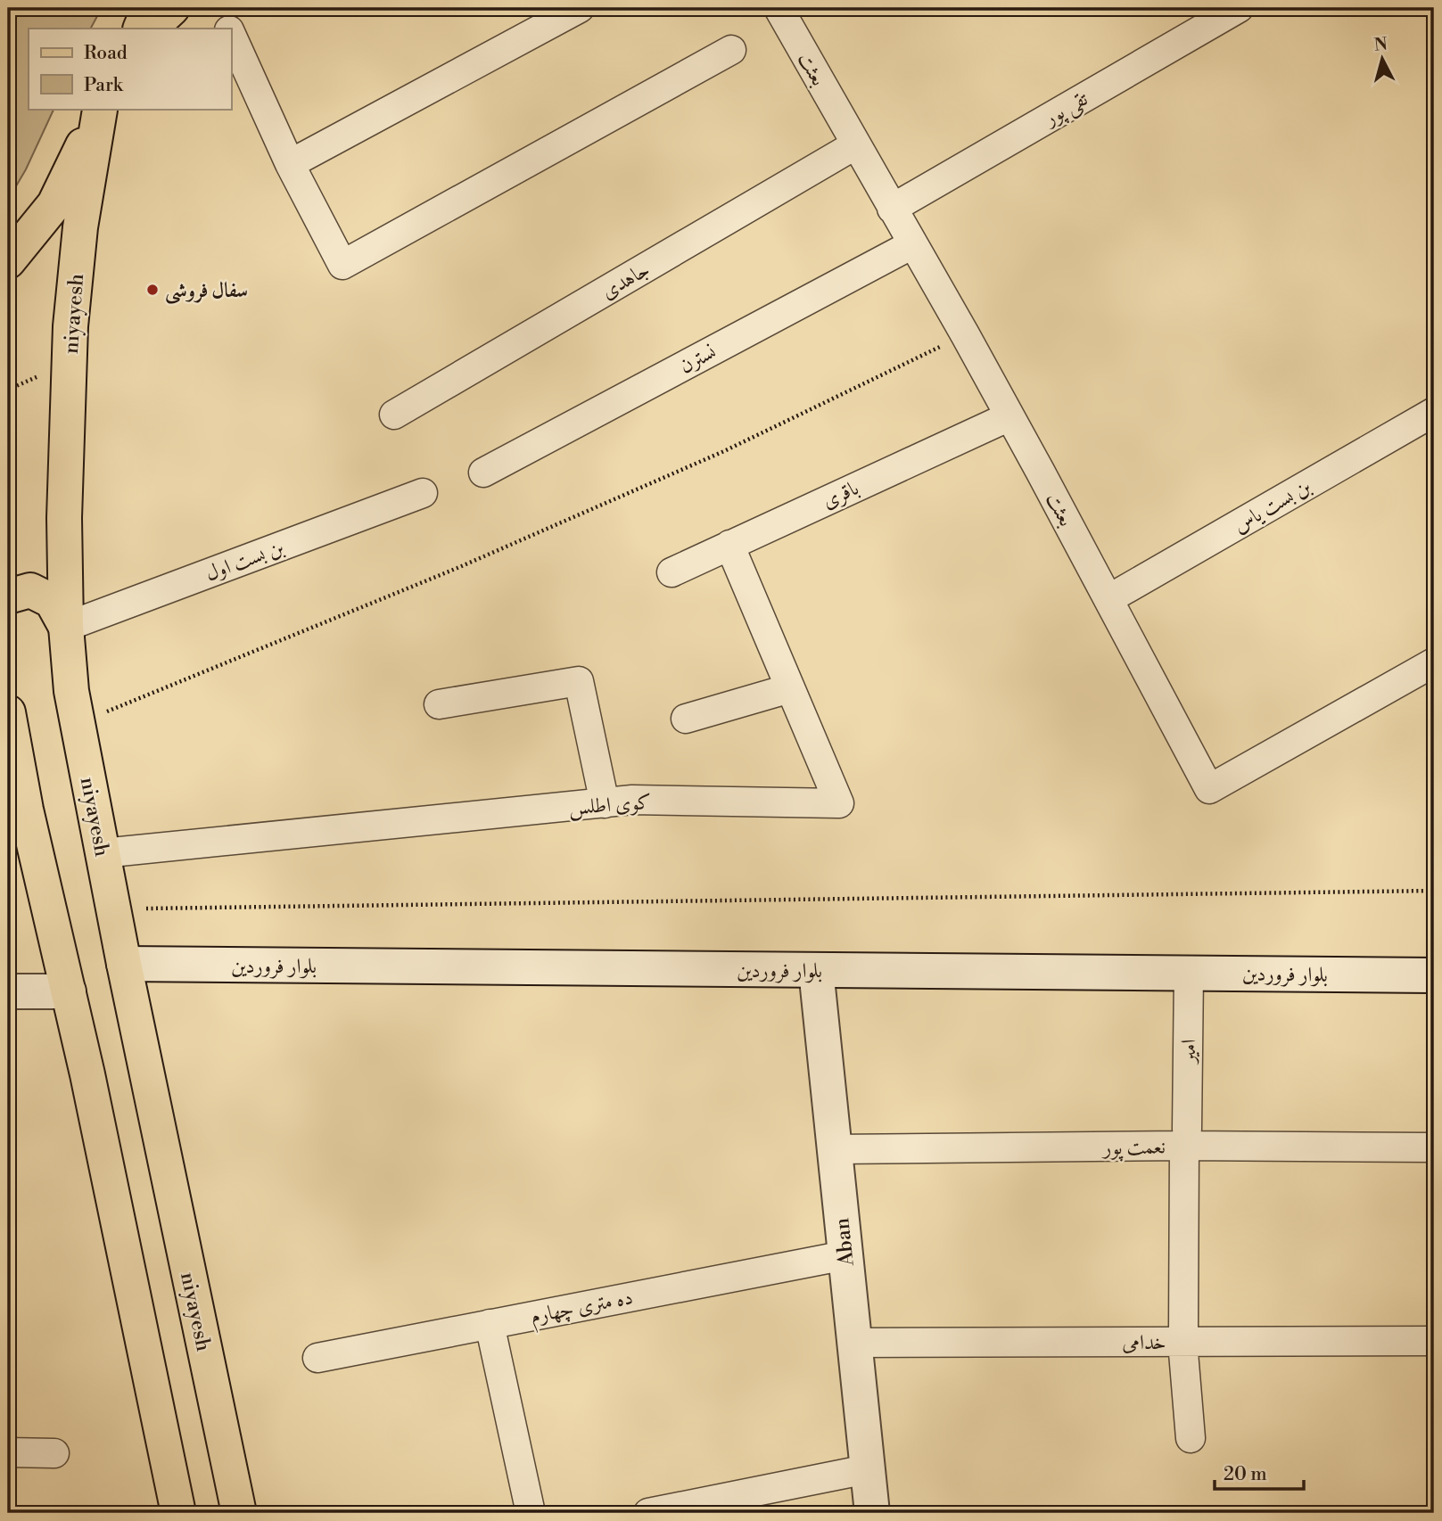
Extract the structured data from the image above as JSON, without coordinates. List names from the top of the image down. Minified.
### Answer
{"streets":{"main road":["niyayesh","بلوار فروردین","Aban"],"street":["بعثت","تقی پور","جاهدی","نسترن","باقری","بن بست یاس","بن بست اول","کوی اطلس","امیر","نعمت پور","ده متری چهارم","خدامی"]},"crossings":[["بعثت","تقی پور"],["بعثت","جاهدی"],["بعثت","نسترن"],["بعثت","باقری"],["بعثت","بن بست یاس"],["niyayesh","بن بست اول"],["niyayesh","کوی اطلس"],["niyayesh","بلوار فروردین"],["باقری","کوی اطلس"],["بلوار فروردین","امیر"],["بلوار فروردین","Aban"],["امیر","نعمت پور"],["امیر","خدامی"],["نعمت پور","Aban"],["Aban","ده متری چهارم"],["Aban","خدامی"]],"places":["سفال فروشی"],"legend":["Road","Park"],"scale_bar":"20 m","north":"top"}
